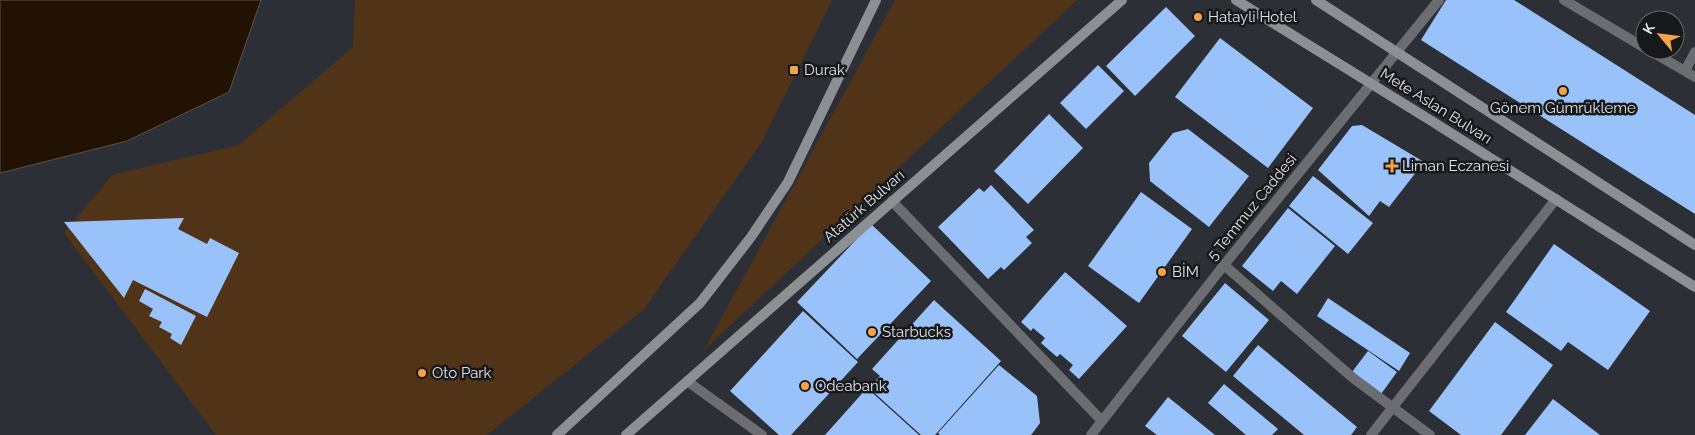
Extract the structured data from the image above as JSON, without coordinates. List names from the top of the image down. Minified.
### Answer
{"streets":{"street":["Mete Aslan Bulvarı","Atatürk Bulvarı","5 Temmuz Caddesi"]},"crossings":[["Mete Aslan Bulvarı","5 Temmuz Caddesi"]],"places":{"other":["Hatayli Hotel","Gönem Gümrükleme","BİM","Starbucks","Oto Park","Odeabank"],"transit":["Durak"],"health":["Liman Eczanesi"]},"north":"top left"}
